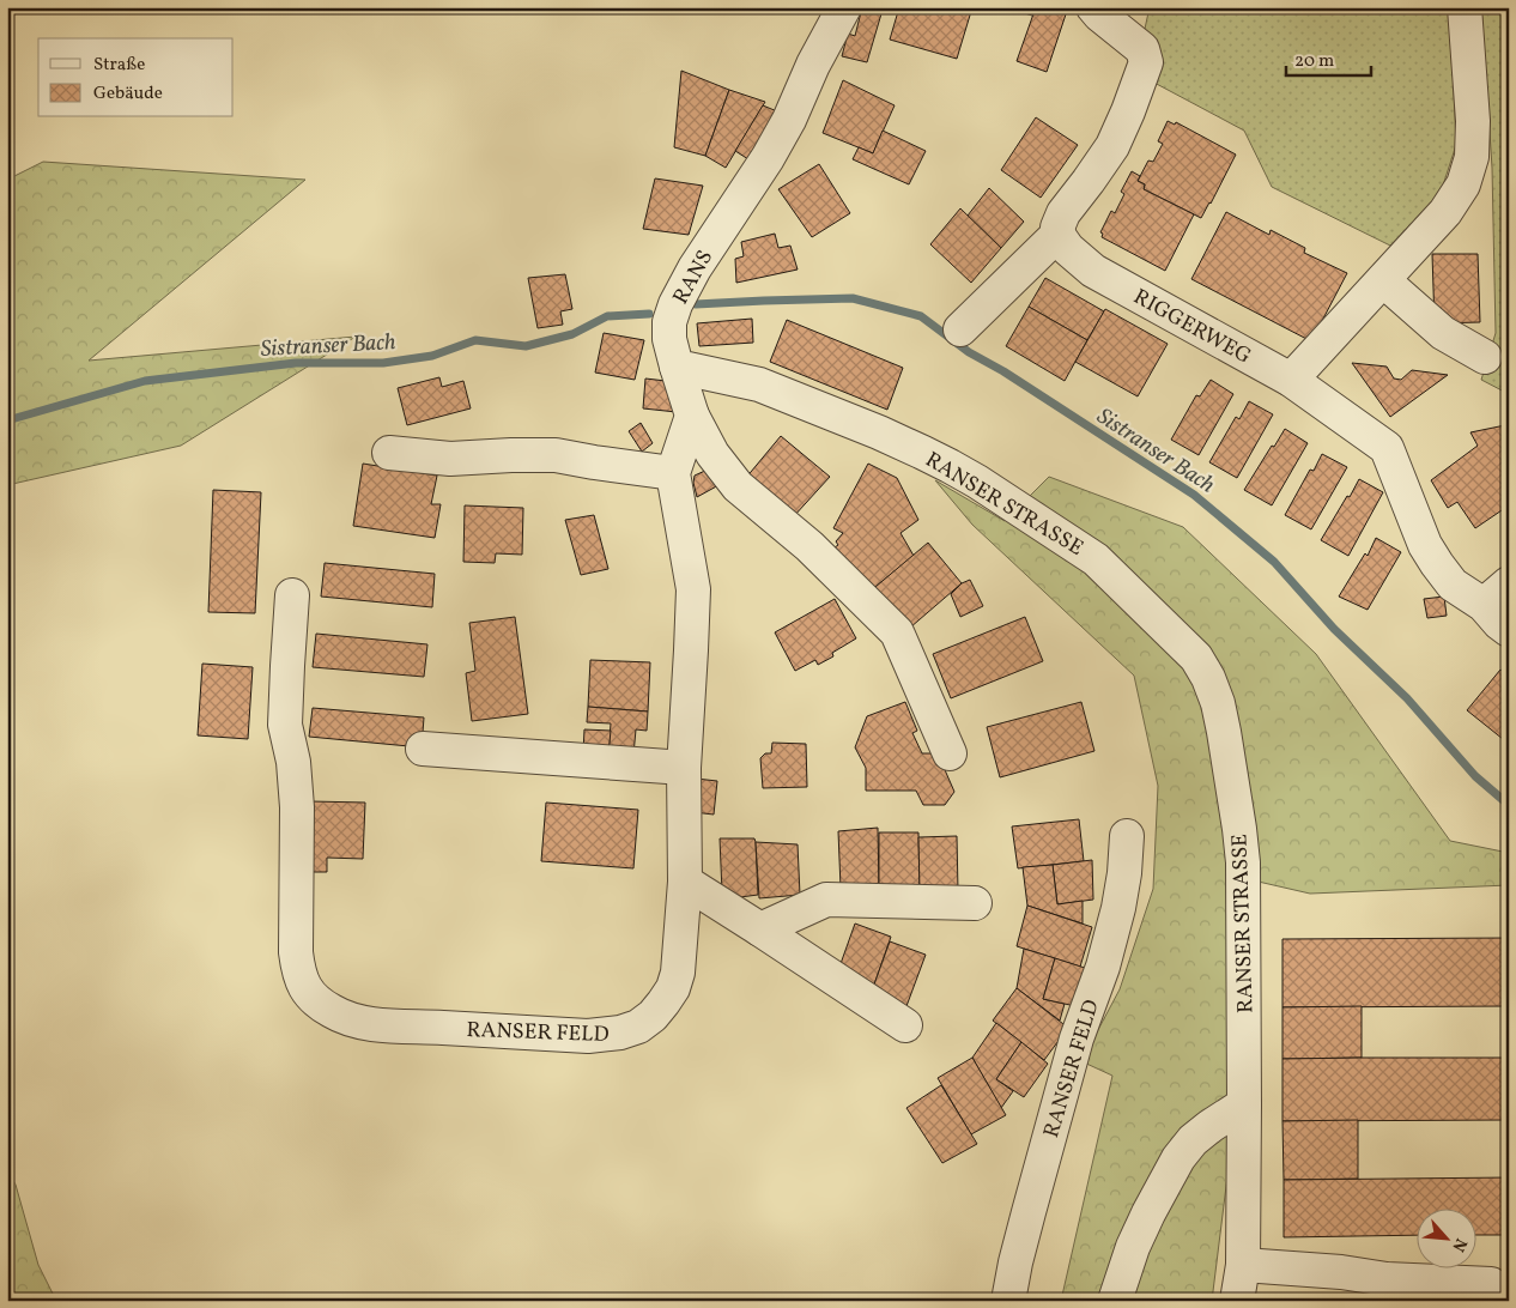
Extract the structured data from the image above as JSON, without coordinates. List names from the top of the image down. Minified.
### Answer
{"streets":{"street":["RANS","RIGGERWEG","RANSER STRASSE","RANSER FELD"]},"crossings":[["RANS","RANSER STRASSE"]],"water":["Sistranser Bach"],"legend":["Straße","Gebäude"],"scale_bar":"20 m","north":"bottom right"}
